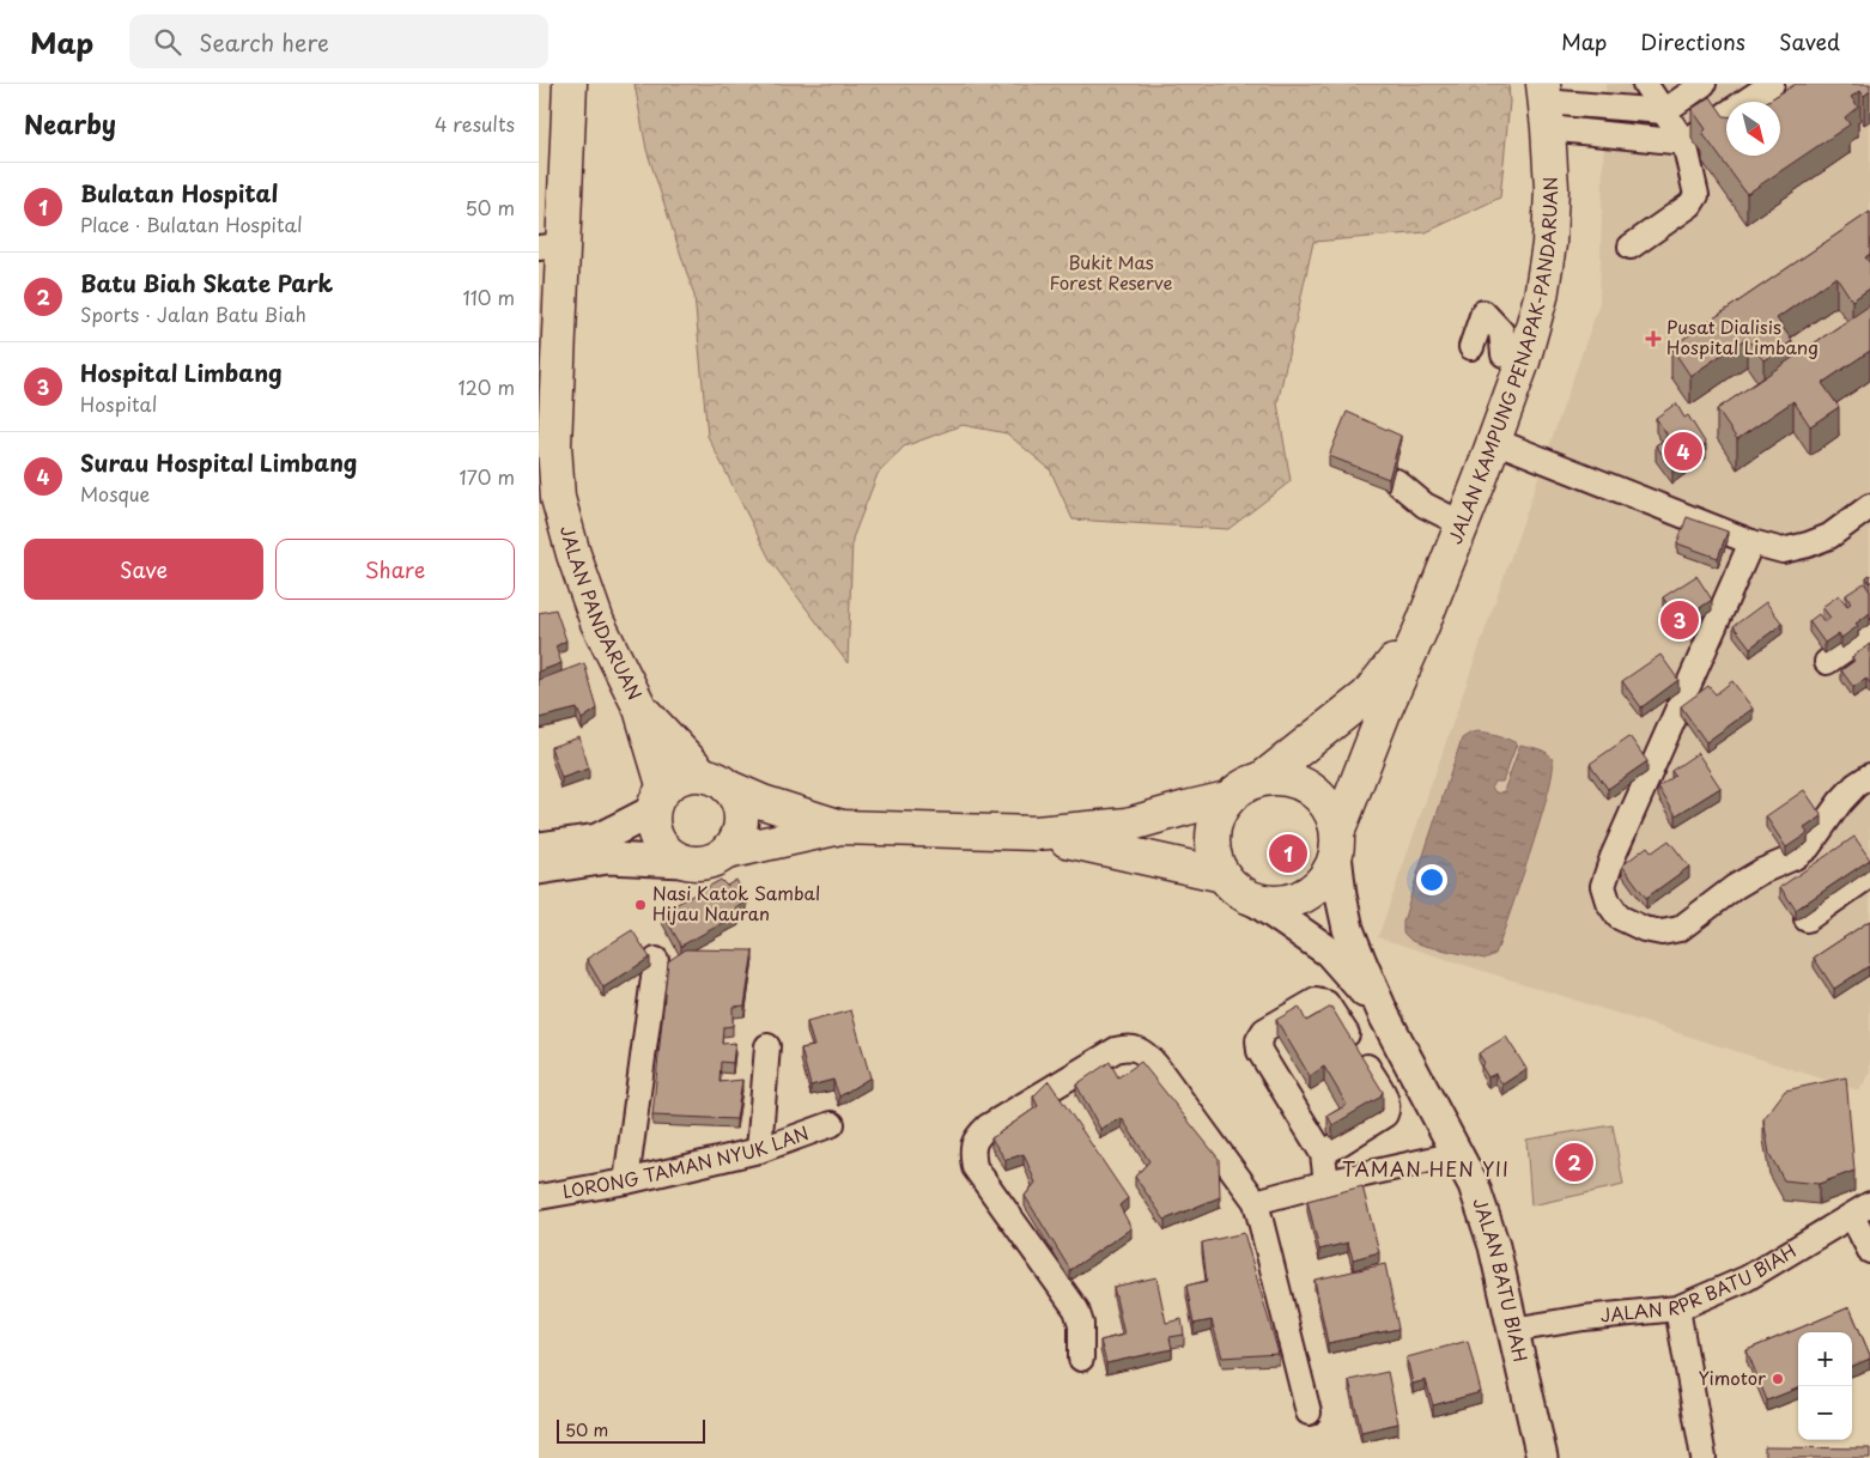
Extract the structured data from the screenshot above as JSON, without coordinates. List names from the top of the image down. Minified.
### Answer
{"streets":{"highway":["JALAN KAMPUNG PENAPAK-PANDARUAN","JALAN PANDARUAN"],"main road":["JALAN BATU BIAH"],"street":["LORONG TAMAN NYUK LAN","JALAN RPR BATU BIAH"]},"crossings":[["JALAN KAMPUNG PENAPAK-PANDARUAN","JALAN PANDARUAN"],["JALAN BATU BIAH","JALAN RPR BATU BIAH"]],"districts":["TAMAN HEN YII"],"parks":["Bukit Mas Forest Reserve"],"places":{"health":["Pusat Dialisis Hospital Limbang"],"other":["Nasi Katok Sambal Hijau Nauran","Yimotor"]},"scale_bar":"50 m","north":"bottom right","page":{"header":"Map","search":"Search here","nav":["Map","Directions","Saved"],"heading":["Nearby","4 results"],"list":[{"mark":"1","name":"Bulatan Hospital","note":"Place · Bulatan Hospital","value":"50 m"},{"mark":"2","name":"Batu Biah Skate Park","note":"Sports · Jalan Batu Biah","value":"110 m"},{"mark":"3","name":"Hospital Limbang","note":"Hospital","value":"120 m"},{"mark":"4","name":"Surau Hospital Limbang","note":"Mosque","value":"170 m"}],"pins":["4","3","1","2"],"buttons":["Save","Share"],"map_buttons":["+","−"],"scale":"50 m"}}
